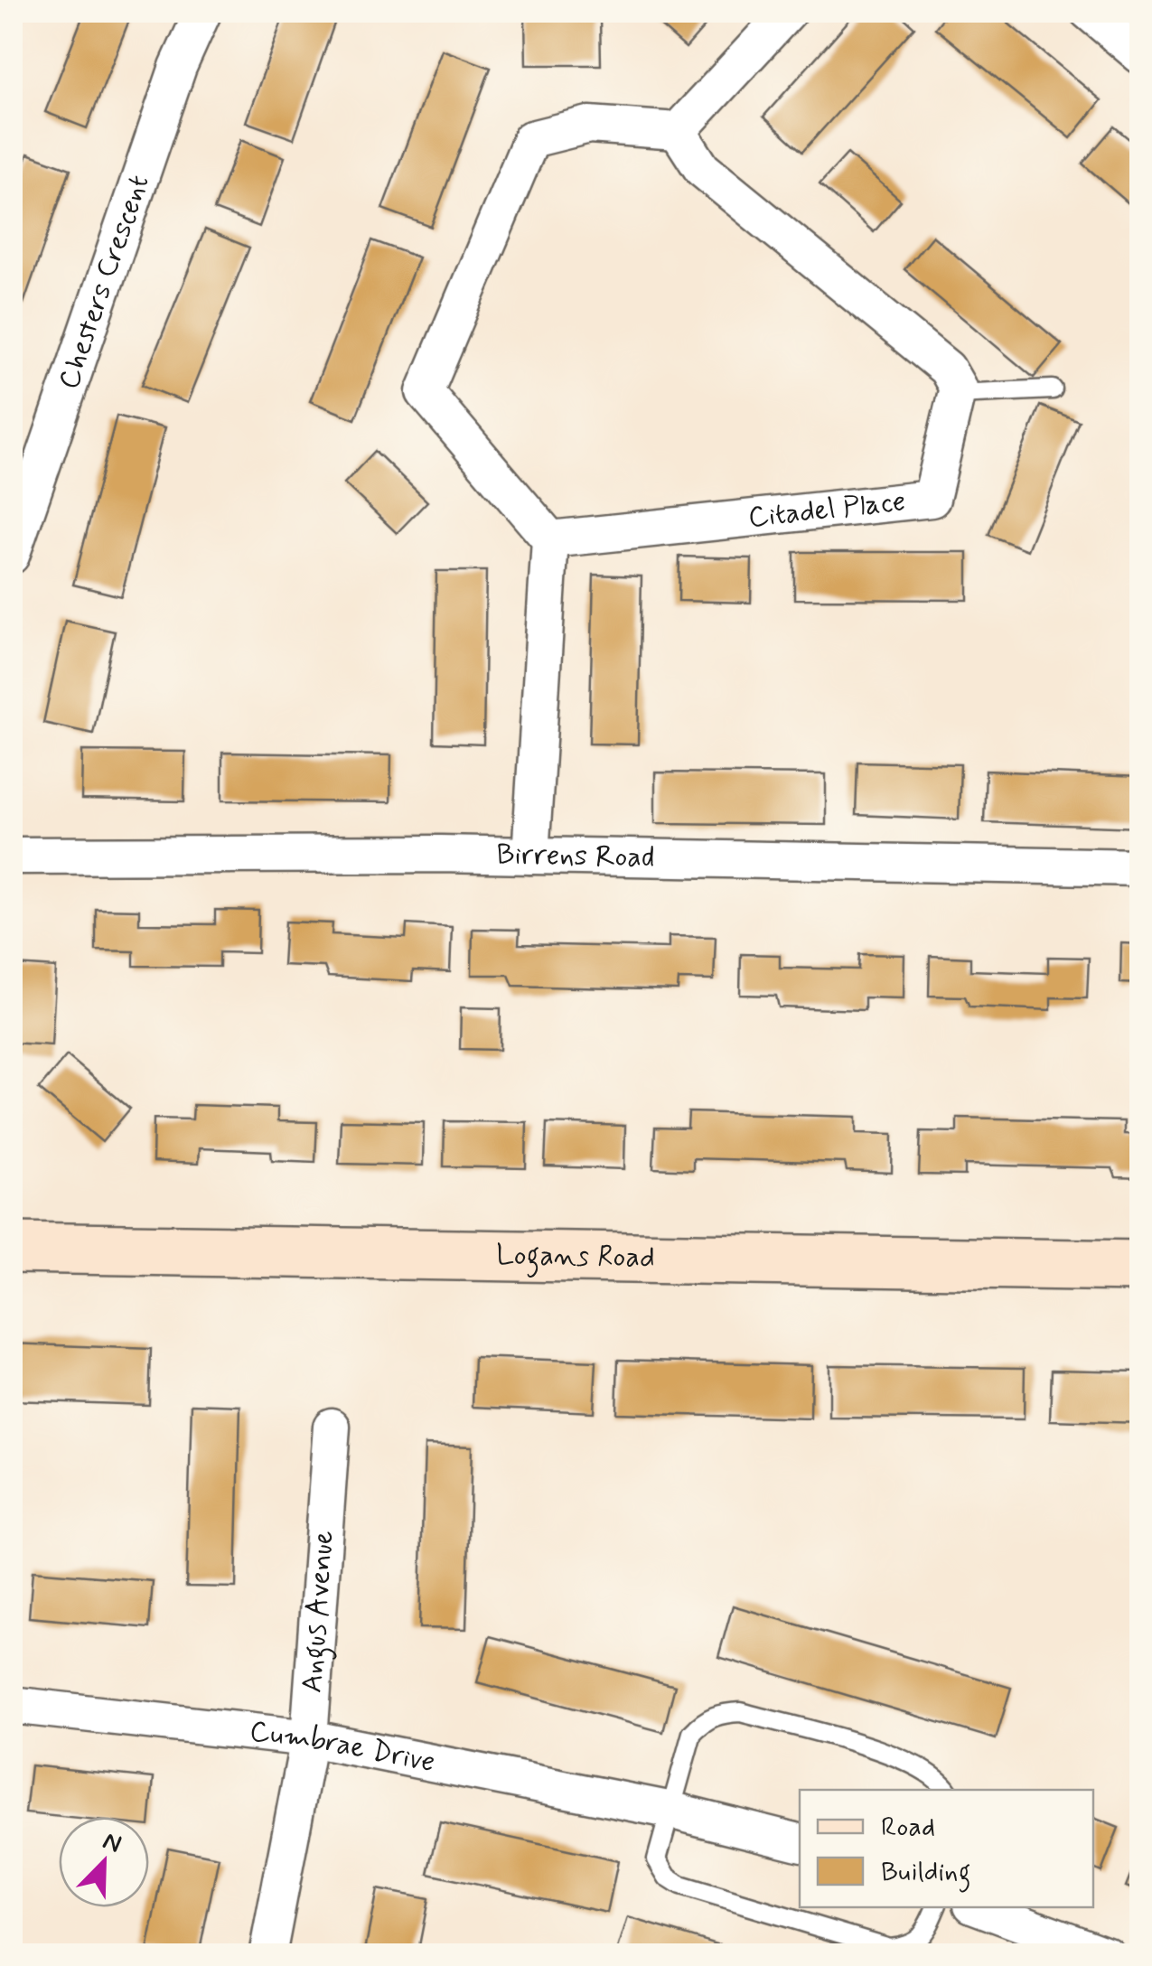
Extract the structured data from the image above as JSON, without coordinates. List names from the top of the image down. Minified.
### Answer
{"streets":{"street":["Chesters Crescent","Citadel Place","Birrens Road","Logans Road","Angus Avenue","Cumbrae Drive"]},"crossings":[["Angus Avenue","Cumbrae Drive"]],"legend":["Road","Building"],"north":"top right"}
